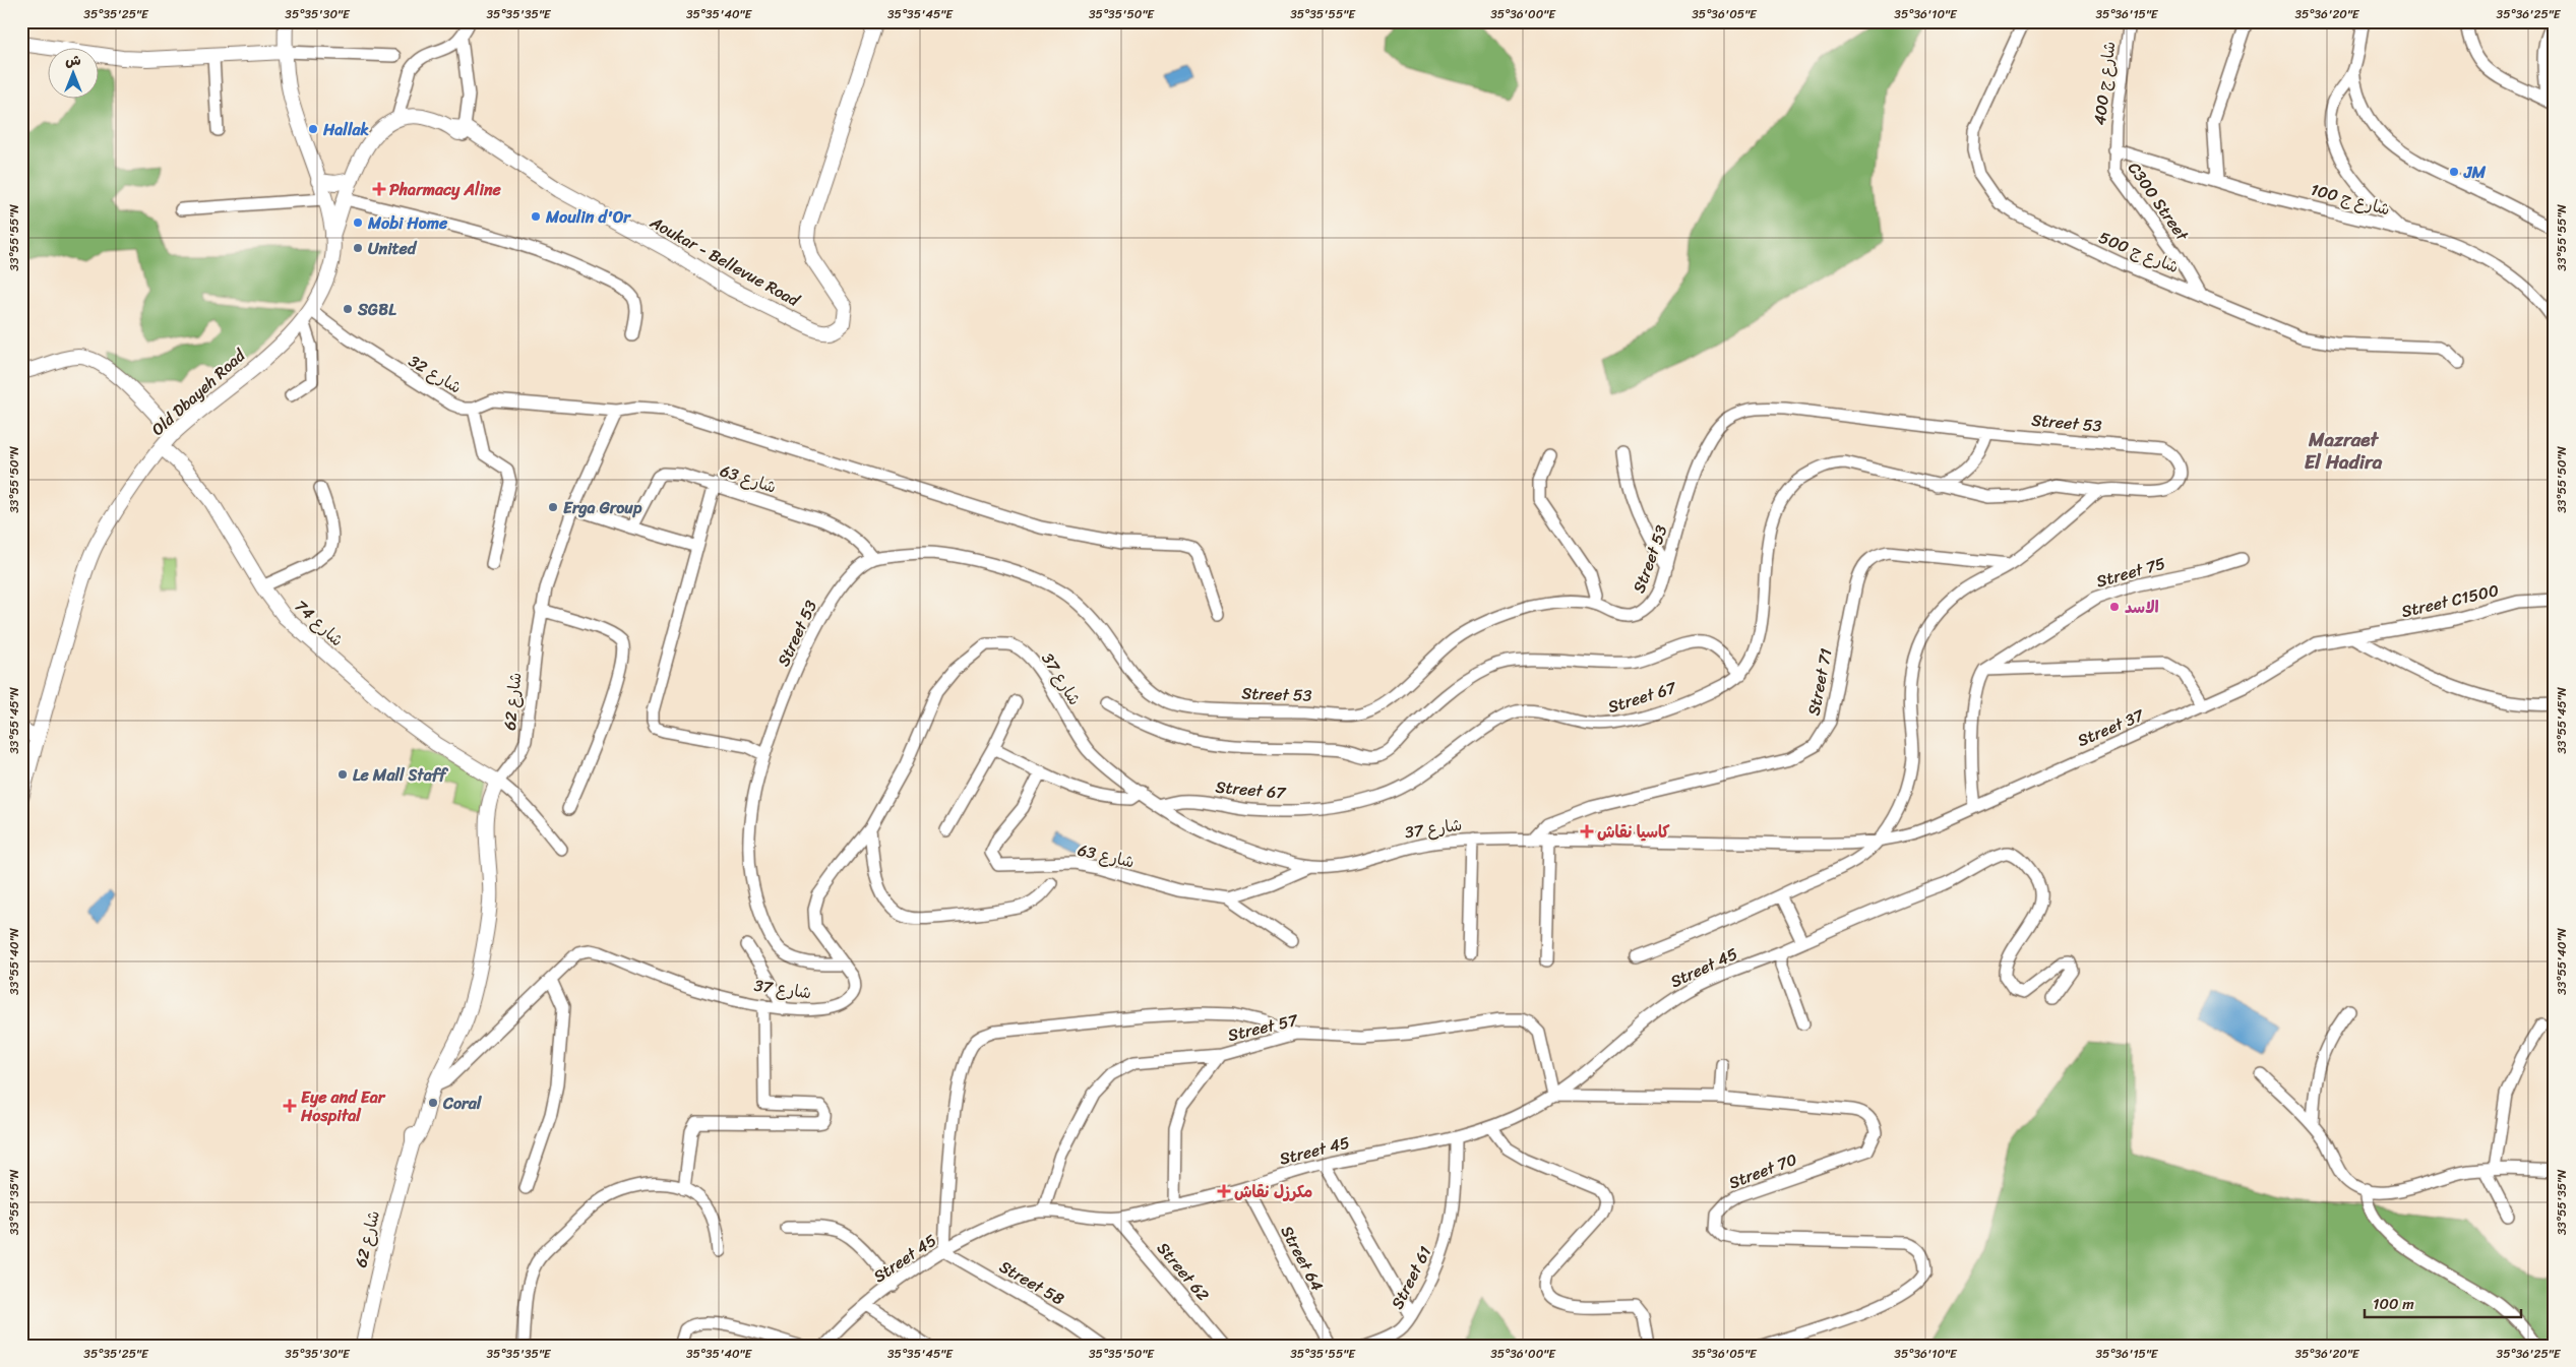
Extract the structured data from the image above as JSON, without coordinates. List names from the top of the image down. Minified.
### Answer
{"streets":{"street":["شارع ج 400","شارع ج 100","C300 Street","شارع ج 500","Aoukar - Bellevue Road","شارع 32","Old Dbayeh Road","Street 53","شارع 63","Street 75","Street C1500","شارع 74","شارع 37","Street 71","Street 67","شارع 62","Street 37","Street 45","Street 57","Street 70","Street 64","Street 62","Street 61","Street 58"]},"crossings":[["شارع ج 400","شارع ج 100"],["شارع ج 400","C300 Street"],["شارع ج 100","C300 Street"],["C300 Street","شارع ج 500"],["شارع 32","Old Dbayeh Road"],["شارع 32","شارع 62"],["Old Dbayeh Road","شارع 74"],["Street 53","شارع 63"],["Street 53","شارع 37"],["Street 53","Street 67"],["شارع 63","شارع 37"],["Street C1500","Street 37"],["شارع 74","شارع 62"],["شارع 37","Street 71"],["شارع 37","Street 67"],["شارع 37","شارع 62"],["شارع 37","Street 37"],["شارع 37","Street 45"],["Street 37","Street 45"],["Street 45","Street 57"],["Street 45","Street 70"],["Street 45","Street 64"],["Street 45","Street 62"],["Street 45","Street 61"],["Street 45","Street 58"],["Street 57","Street 70"]],"districts":["Mazraet El Hadira"],"places":{"other":["Hallak","JM","Moulin d'Or","Mobi Home","United","SGBL","Erga Group","الاسد","Le Mall Staff","Coral"],"health":["Pharmacy Aline","كاسيا نقاش","Eye and Ear Hospital","مكرزل نقاش"]},"scale_bar":"100 m","north":"top","coordinates":["35°35'25\"E","35°35'30\"E","35°35'35\"E","35°35'40\"E","35°35'45\"E","35°35'50\"E","35°35'55\"E","35°36'00\"E","35°36'05\"E","35°36'10\"E","35°36'15\"E","35°36'20\"E","35°36'25\"E","33°55'55\"N","33°55'50\"N","33°55'45\"N","33°55'40\"N","33°55'35\"N"]}
